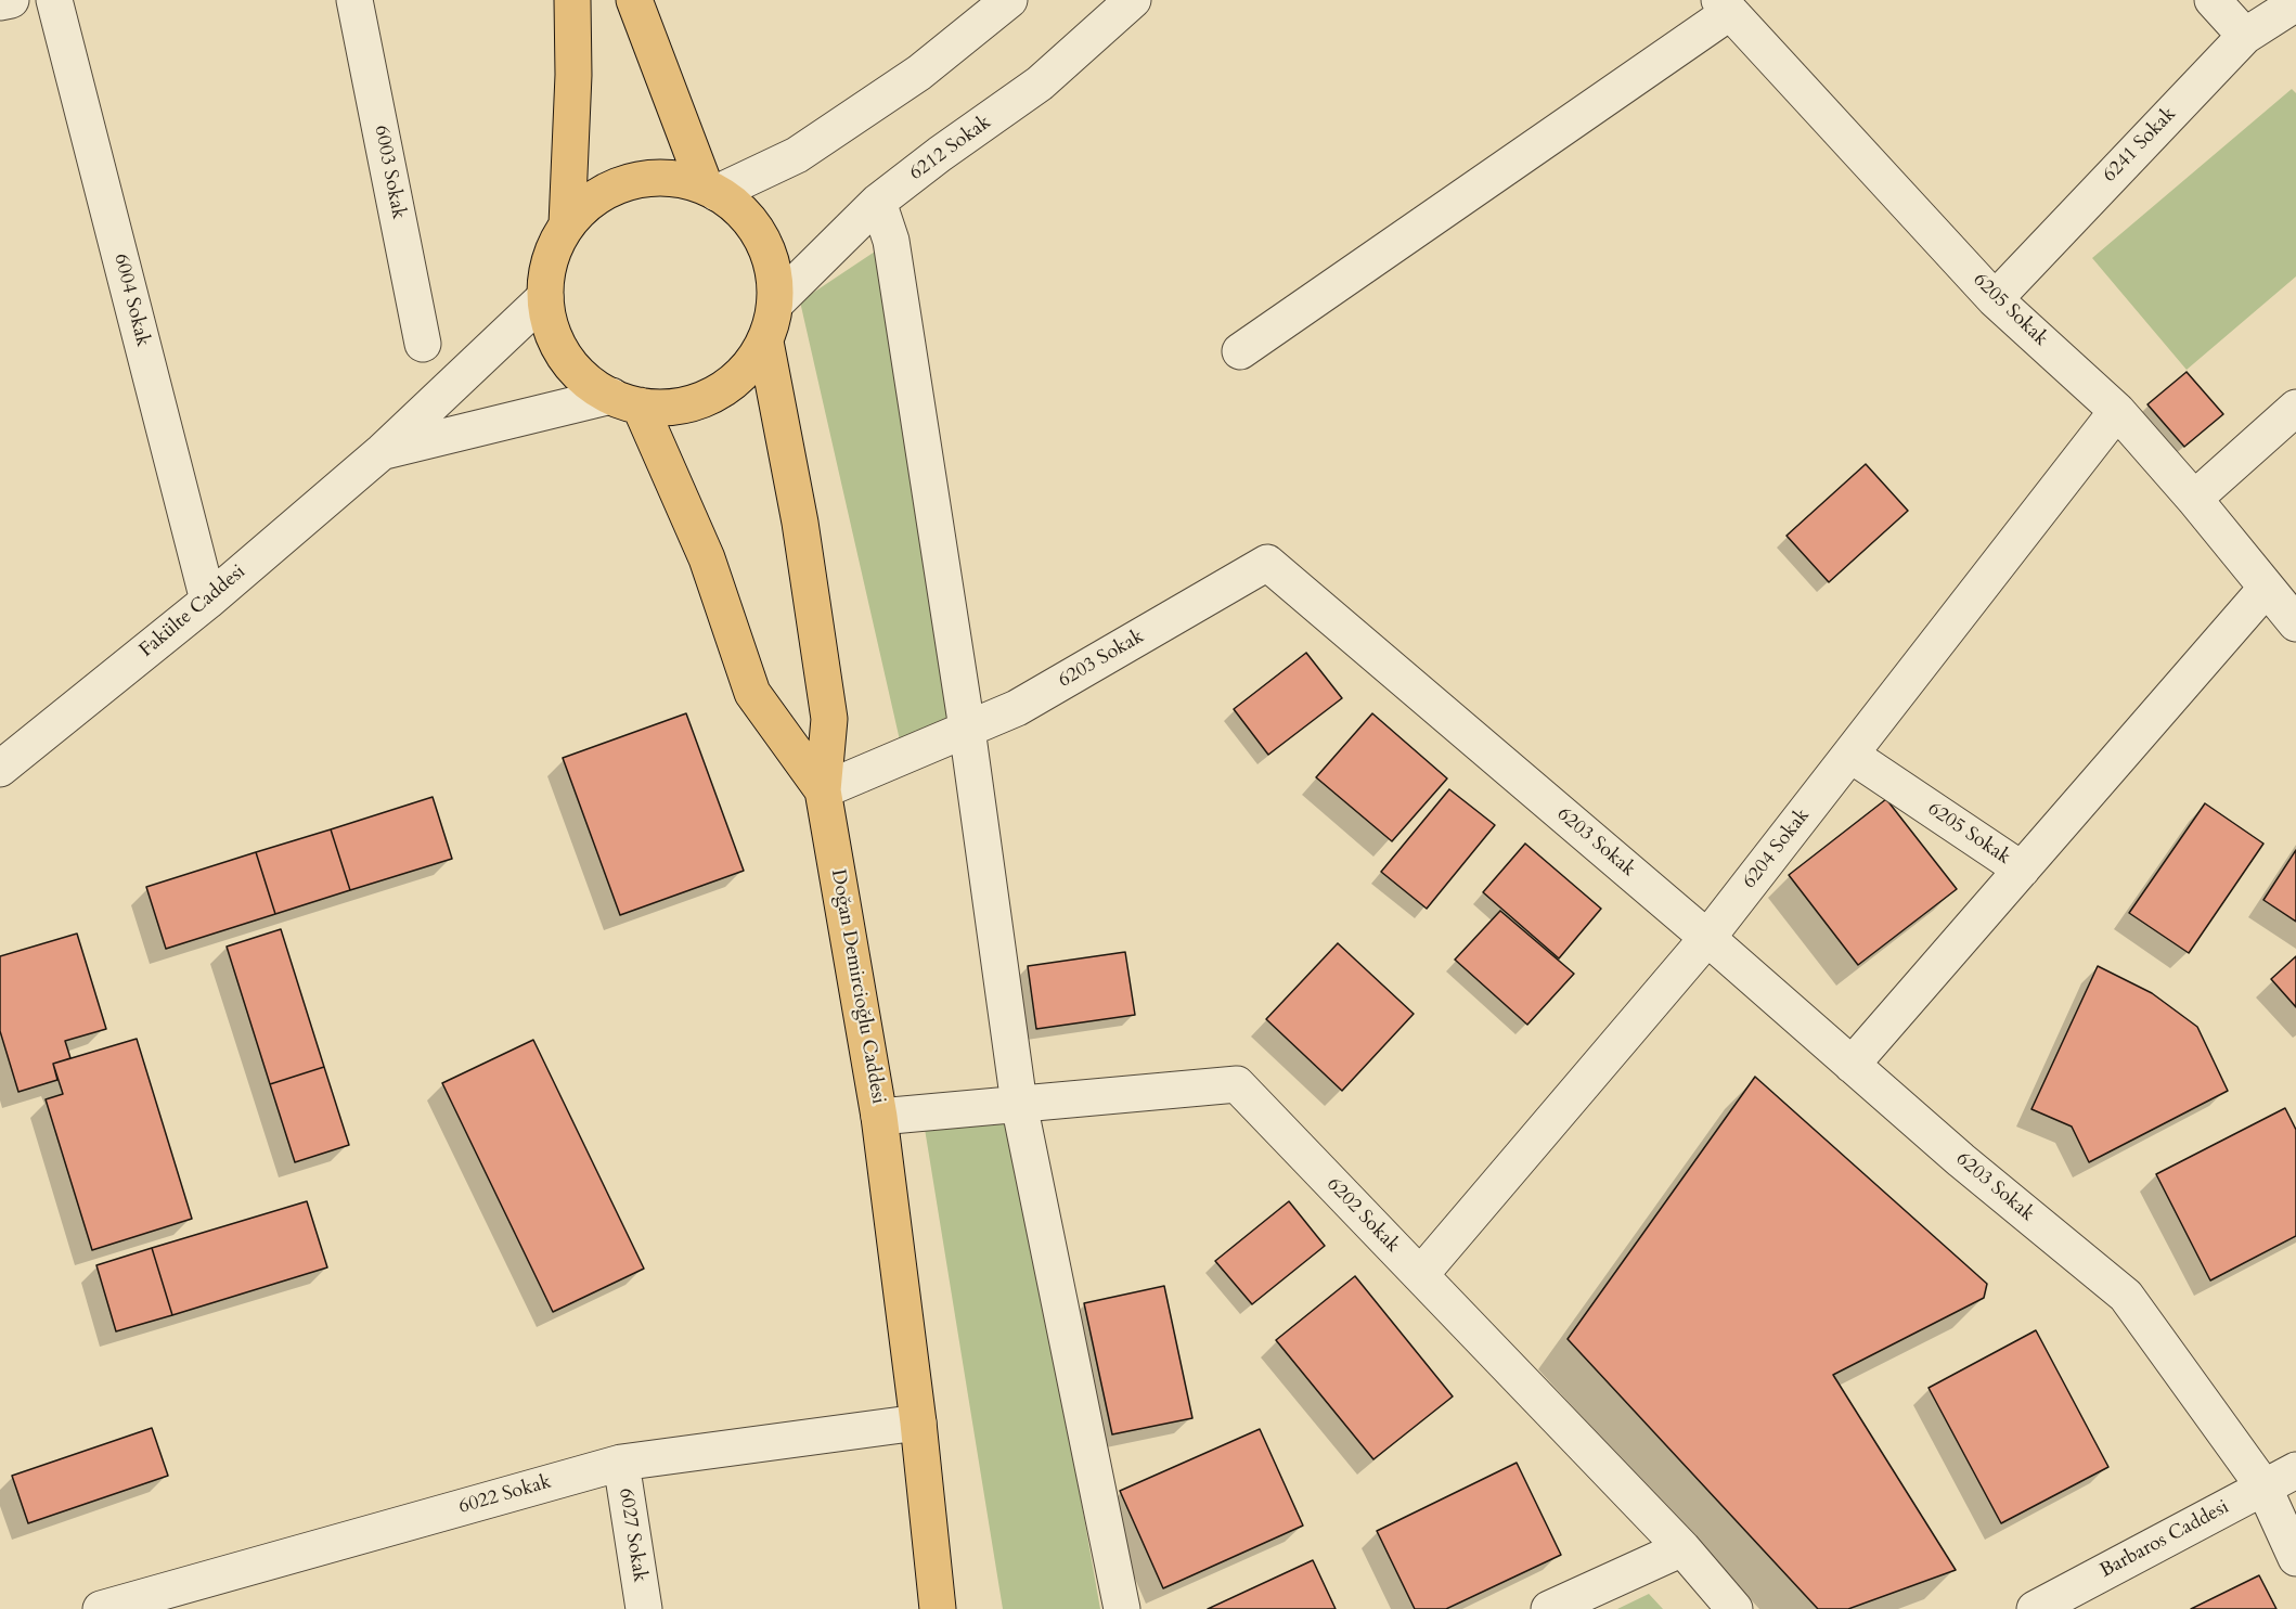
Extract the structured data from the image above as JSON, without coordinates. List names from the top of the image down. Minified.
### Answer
{"streets":{"main road":["Doğan Demircioğlu Caddesi"],"street":["6241 Sokak","6212 Sokak","6003 Sokak","6004 Sokak","6205 Sokak","Fakülte Caddesi","6203 Sokak","6204 Sokak","6202 Sokak","6022 Sokak","6027 Sokak","Barbaros Caddesi"]},"crossings":[["6241 Sokak","6205 Sokak"],["6212 Sokak","Fakülte Caddesi"],["6212 Sokak","Doğan Demircioğlu Caddesi"],["6004 Sokak","Fakülte Caddesi"],["6205 Sokak","6204 Sokak"],["Fakülte Caddesi","Doğan Demircioğlu Caddesi"],["6203 Sokak","6204 Sokak"],["6203 Sokak","Doğan Demircioğlu Caddesi"],["6203 Sokak","Barbaros Caddesi"],["6204 Sokak","6202 Sokak"],["Doğan Demircioğlu Caddesi","6202 Sokak"],["Doğan Demircioğlu Caddesi","6022 Sokak"],["6022 Sokak","6027 Sokak"]]}
